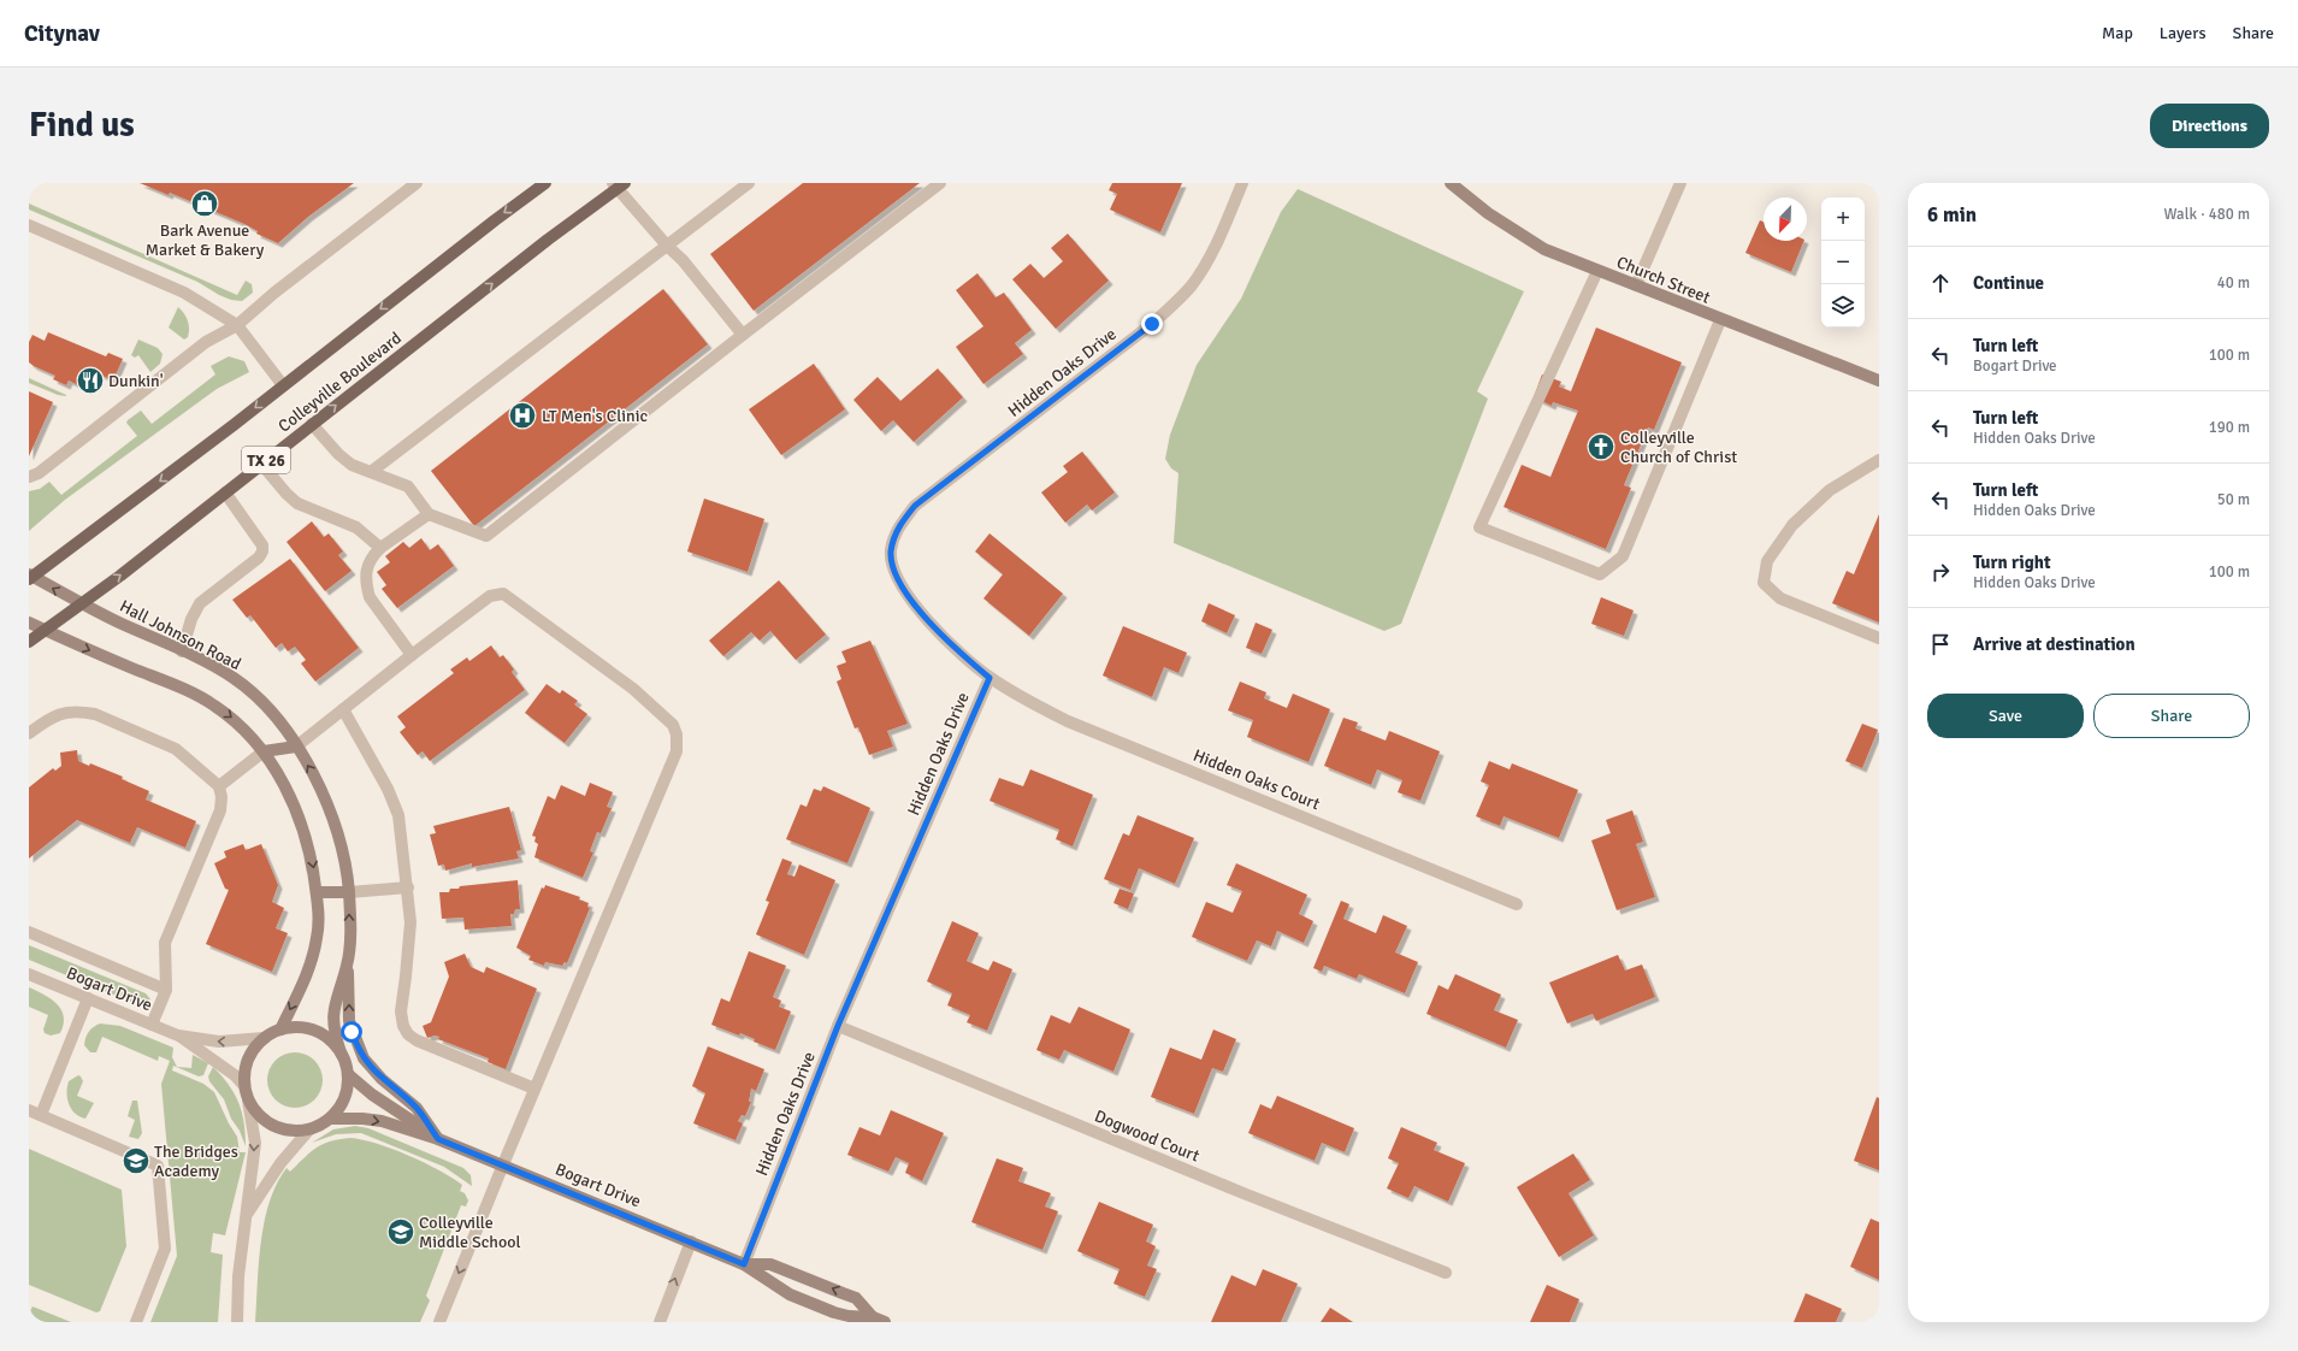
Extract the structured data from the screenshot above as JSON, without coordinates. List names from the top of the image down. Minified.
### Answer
{"streets":{"main road":["Colleyville Boulevard","TX 26"],"street":["Church Street","Hidden Oaks Drive","Hall Johnson Road","Hidden Oaks Court","Bogart Drive","Dogwood Court"]},"crossings":[["Hidden Oaks Drive","Hidden Oaks Court"],["Hidden Oaks Drive","Bogart Drive"],["Hidden Oaks Drive","Dogwood Court"],["Colleyville Boulevard","Hall Johnson Road"],["Hall Johnson Road","Bogart Drive"]],"places":{"shop":["Bark Avenue Market & Bakery"],"restaurant":["Dunkin'"],"hospital":["LT Men's Clinic"],"church":["Colleyville Church of Christ"],"school or university":["The Bridges Academy","Colleyville Middle School"]},"north":"bottom left","page":{"header":"Citynav","nav":["Map","Layers","Share"],"buttons":["Directions",["Save","Share"]],"title":"Find us","heading":["6 min","Walk · 480 m"],"map_buttons":["+","−"],"list":[["Continue","40 m"],["Turn left","Bogart Drive","100 m"],["Turn left","Hidden Oaks Drive","190 m"],["Turn left","Hidden Oaks Drive","50 m"],["Turn right","Hidden Oaks Drive","100 m"],"Arrive at destination"]}}
